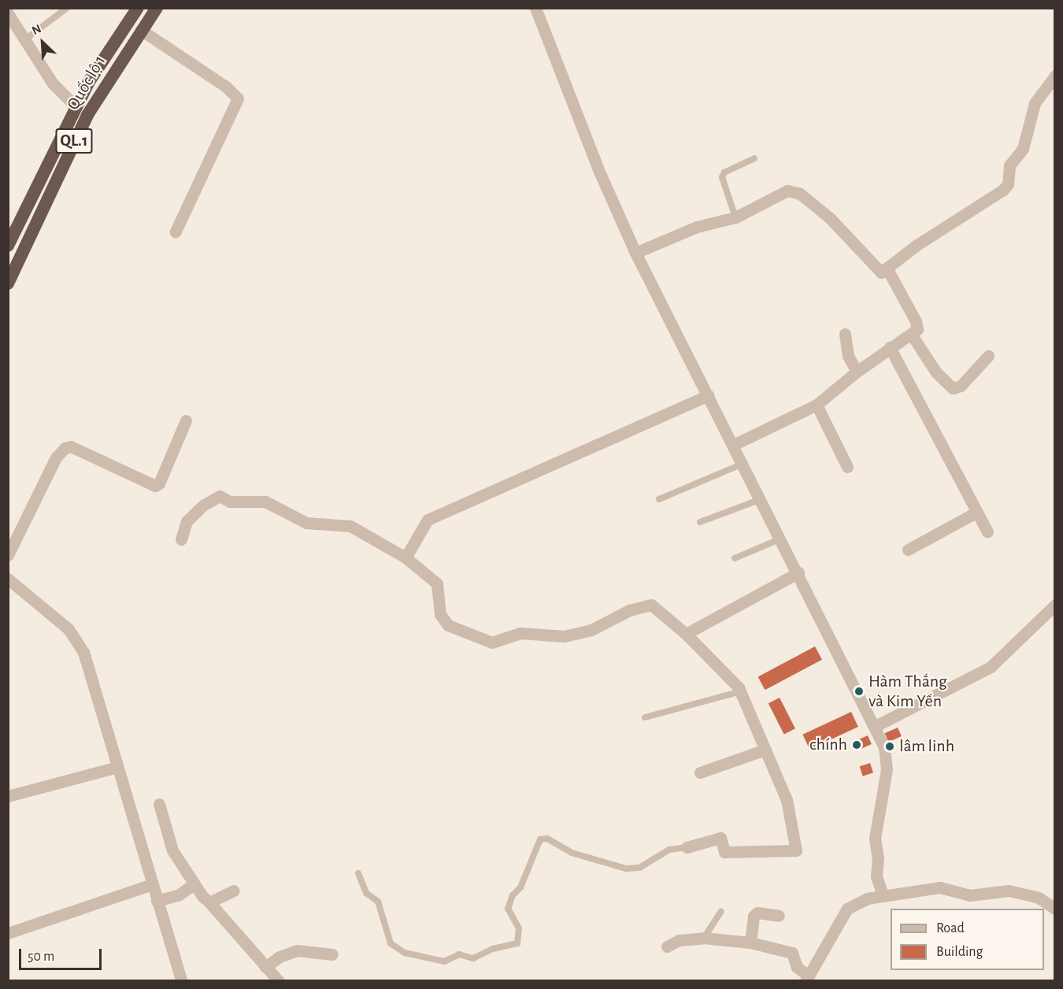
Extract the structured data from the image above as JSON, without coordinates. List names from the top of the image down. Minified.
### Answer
{"streets":{"highway":["Quốc lộ 1","QL.1"]},"places":["Hàm Thắng và Kim Yến","chính","lâm linh"],"legend":["Road","Building"],"scale_bar":"50 m","north":"top left"}
